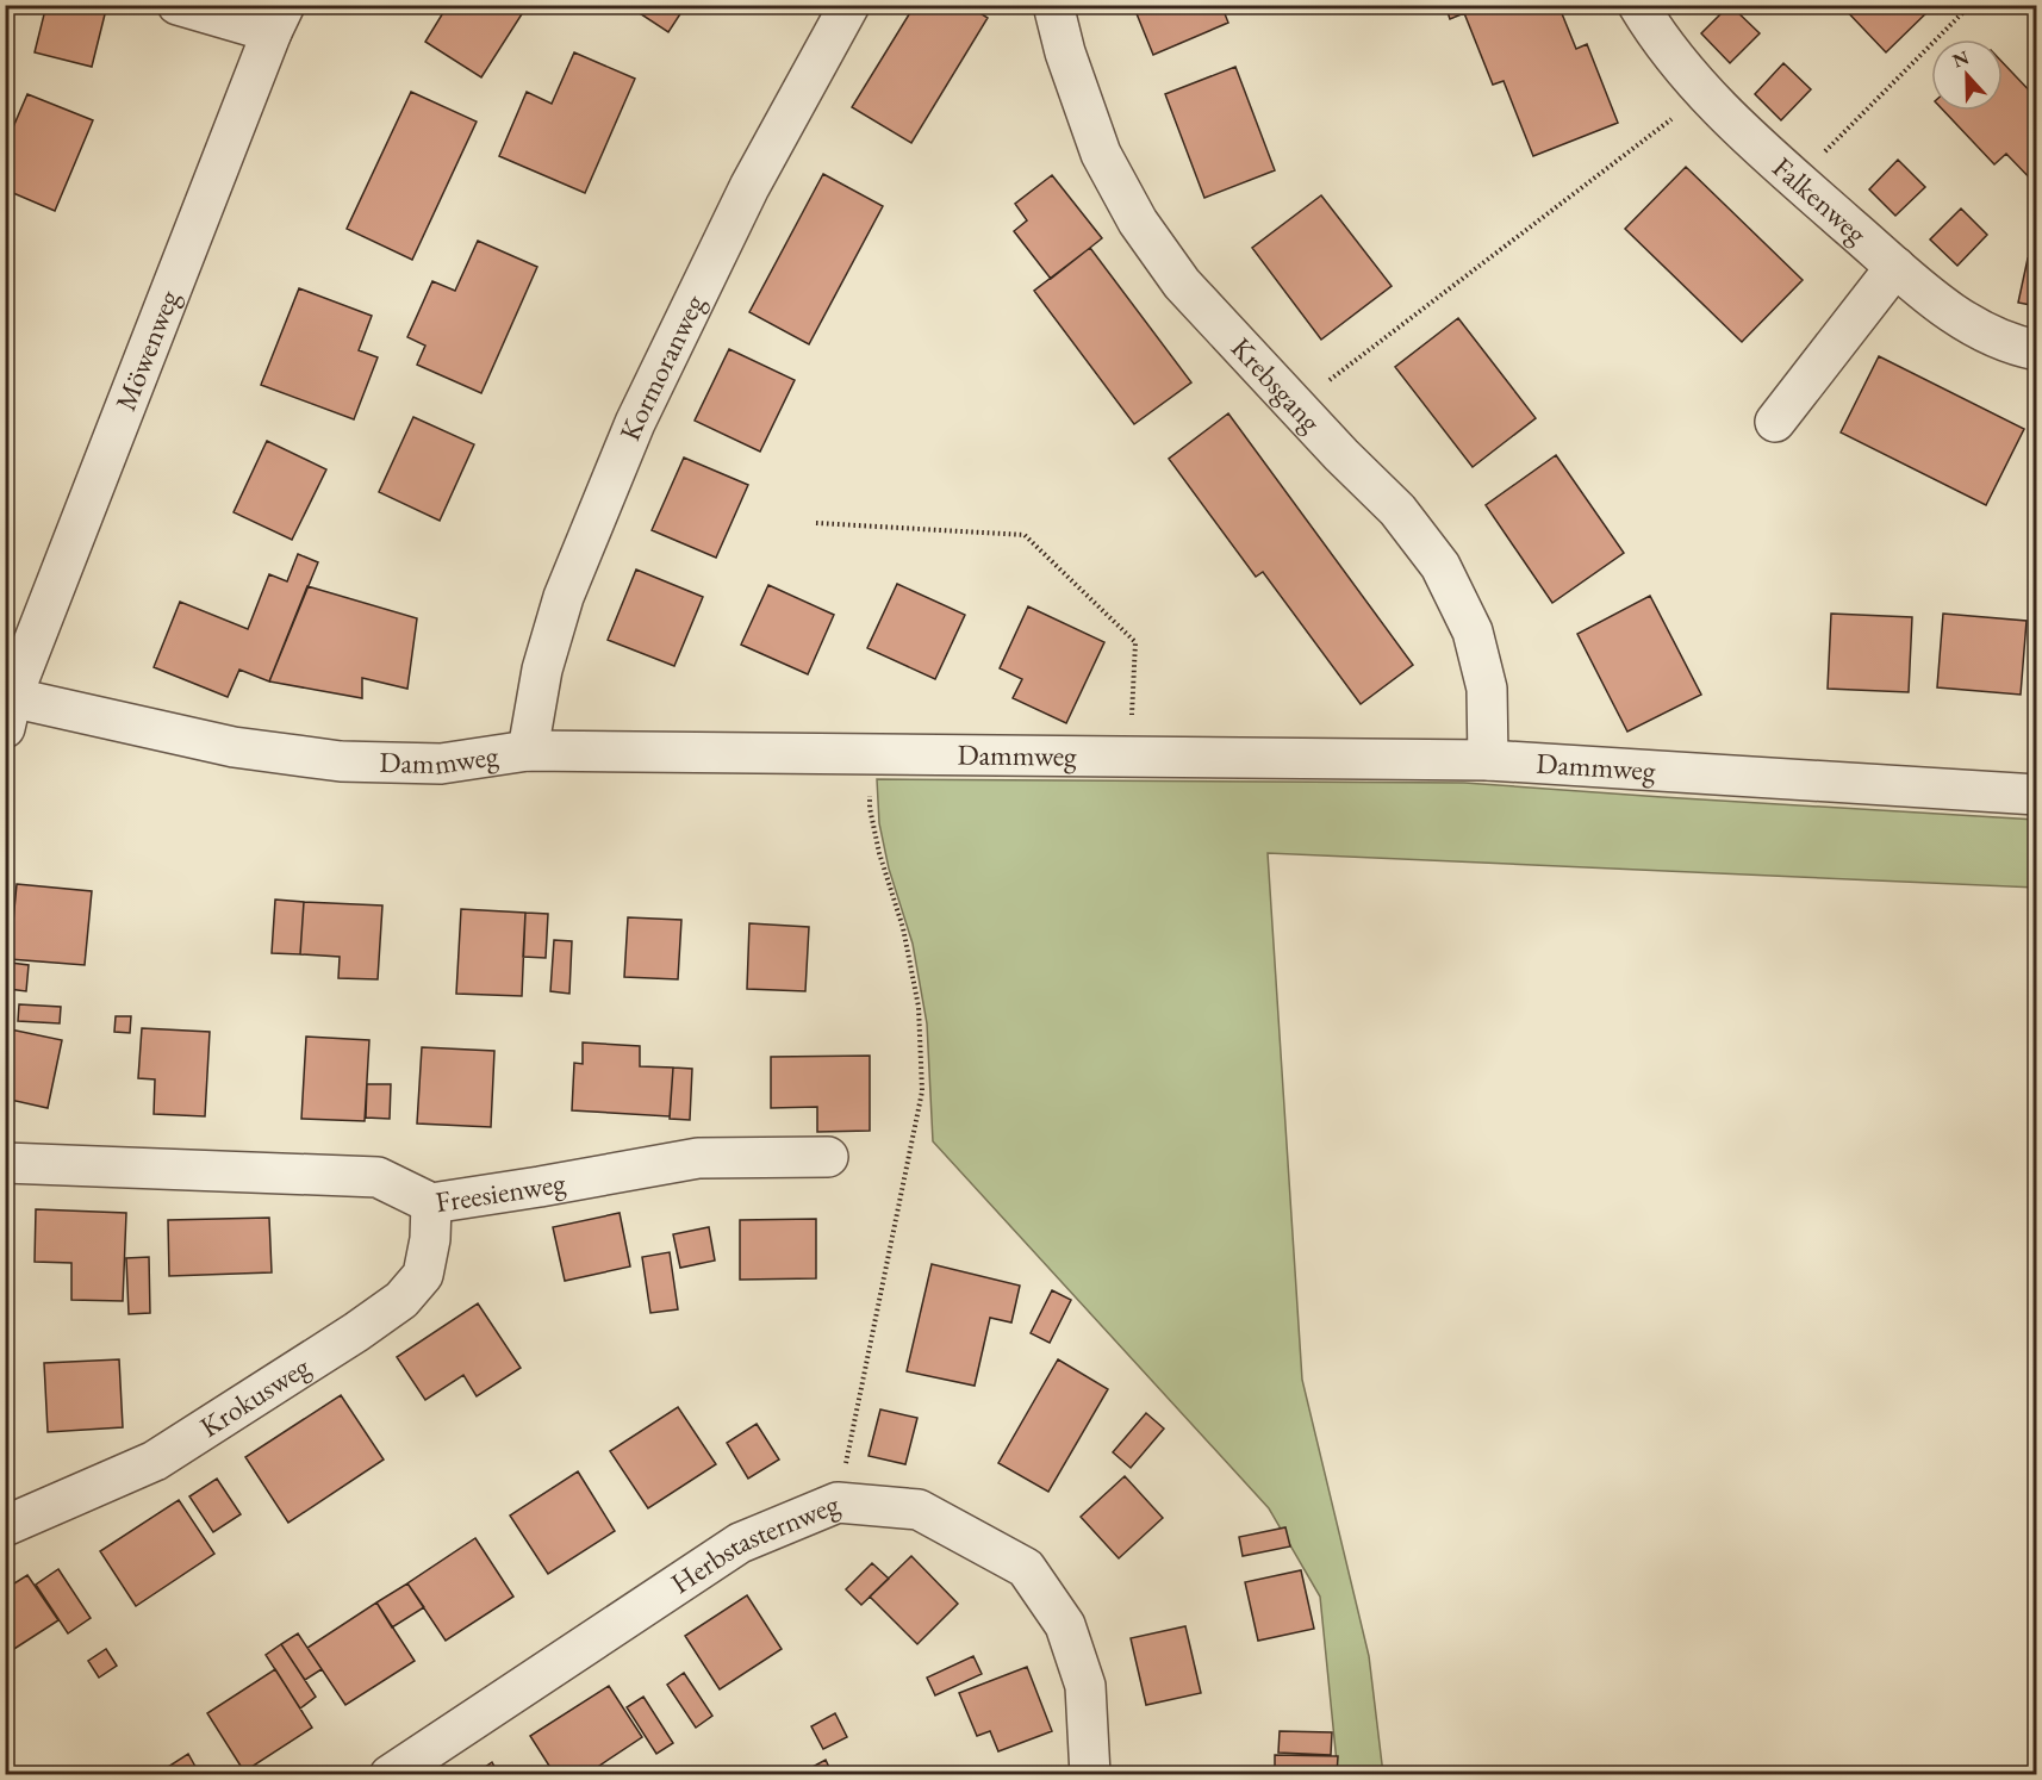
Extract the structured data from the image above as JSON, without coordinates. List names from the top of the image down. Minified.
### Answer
{"streets":{"street":["Falkenweg","Möwenweg","Kormoranweg","Krebsgang","Dammweg","Freesienweg","Krokusweg","Herbstasternweg"]},"crossings":[["Möwenweg","Dammweg"],["Kormoranweg","Dammweg"],["Krebsgang","Dammweg"],["Freesienweg","Krokusweg"]],"north":"top"}
